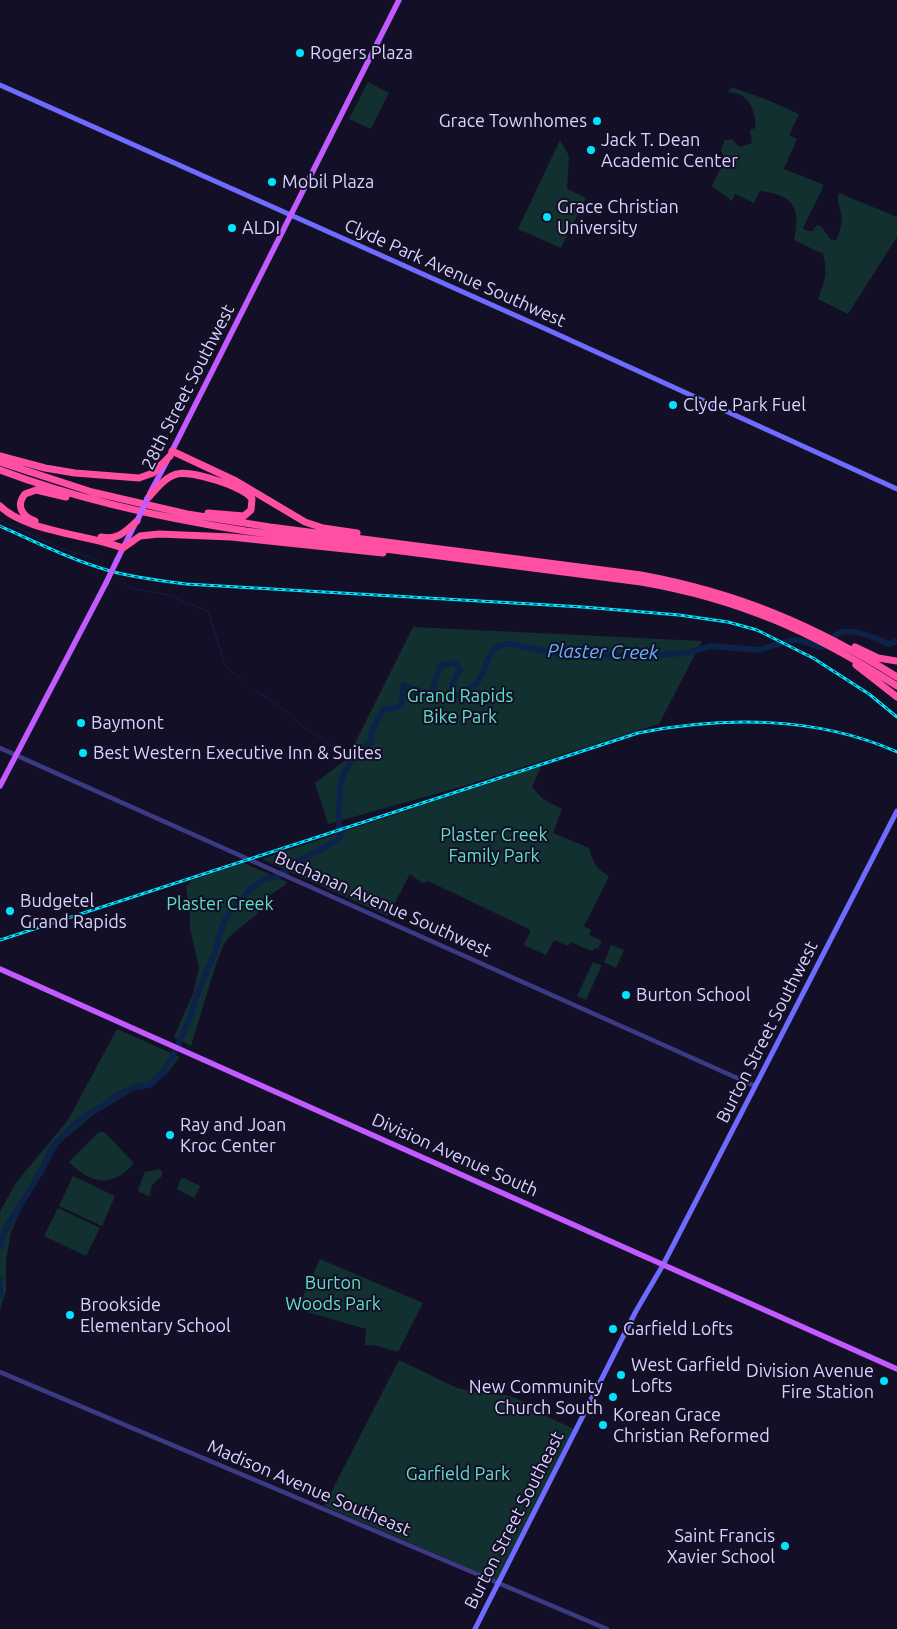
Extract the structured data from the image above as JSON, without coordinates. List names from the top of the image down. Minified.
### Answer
{"streets":{"main road":["Clyde Park Avenue Southwest","28th Street Southwest","Burton Street Southwest","Division Avenue South","Burton Street Southeast"],"street":["Buchanan Avenue Southwest","Madison Avenue Southeast"]},"crossings":[["Clyde Park Avenue Southwest","28th Street Southwest"],["28th Street Southwest","Buchanan Avenue Southwest"],["Buchanan Avenue Southwest","Burton Street Southwest"],["Burton Street Southwest","Division Avenue South"],["Burton Street Southwest","Burton Street Southeast"],["Division Avenue South","Burton Street Southeast"],["Madison Avenue Southeast","Burton Street Southeast"]],"water":["Plaster Creek"],"parks":["Grand Rapids Bike Park","Plaster Creek Family Park","Plaster Creek","Burton Woods Park","Garfield Park"],"places":["Rogers Plaza","Grace Townhomes","Jack T. Dean Academic Center","Mobil Plaza","Grace Christian University","ALDI","Clyde Park Fuel","Baymont","Best Western Executive Inn & Suites","Budgetel Grand Rapids","Burton School","Ray and Joan Kroc Center","Brookside Elementary School","Garfield Lofts","West Garfield Lofts","Division Avenue Fire Station","New Community Church South","Korean Grace Christian Reformed","Saint Francis Xavier School"]}
